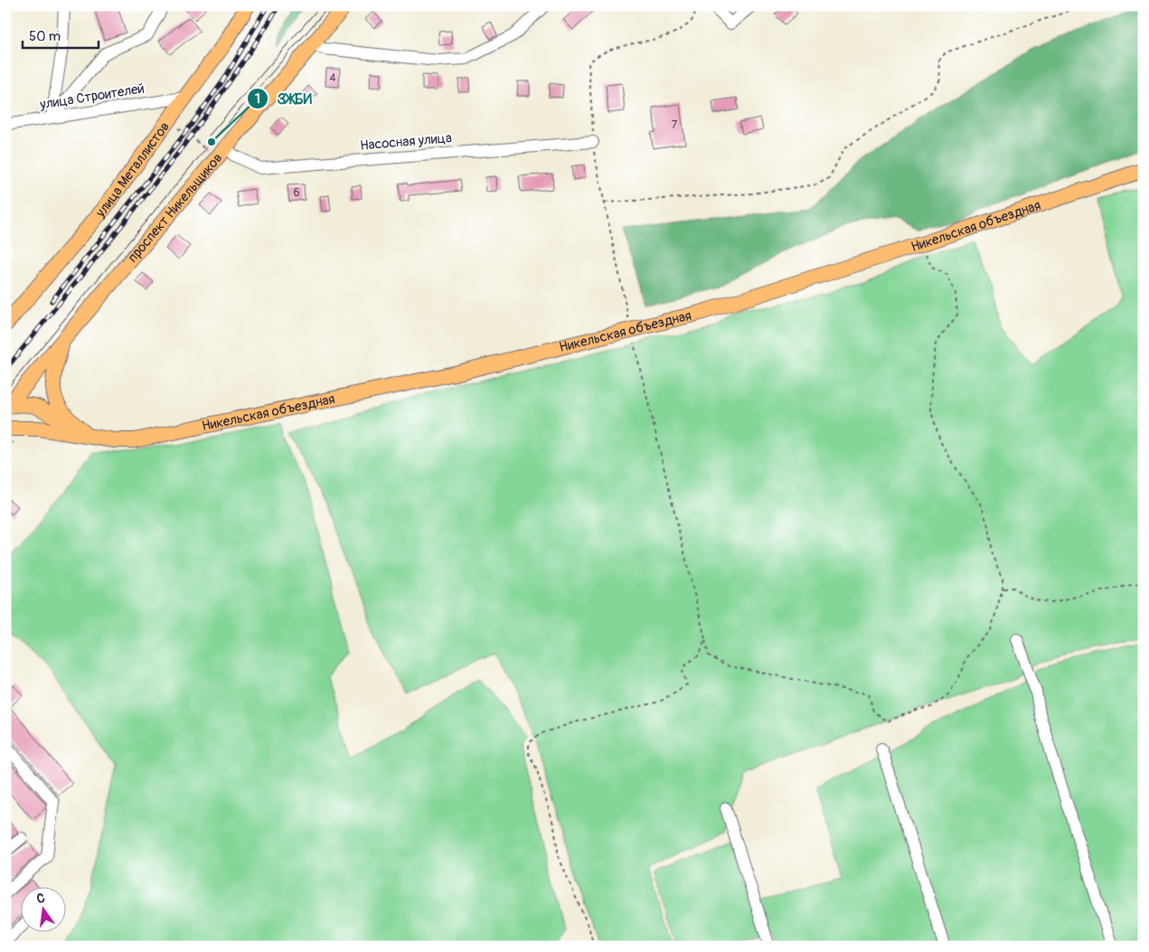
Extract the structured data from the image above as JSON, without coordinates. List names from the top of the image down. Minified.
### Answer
{"streets":{"main road":["улица Металлистов","проспект Никельщиков","Никельская объездная"],"street":["улица Строителей","Насосная улица"]},"crossings":[["улица Строителей","улица Металлистов"],["Насосная улица","проспект Никельщиков"]],"places":["ЗЖБИ"],"house_numbers":["4","7","6"],"scale_bar":"50 m","north":"top"}
